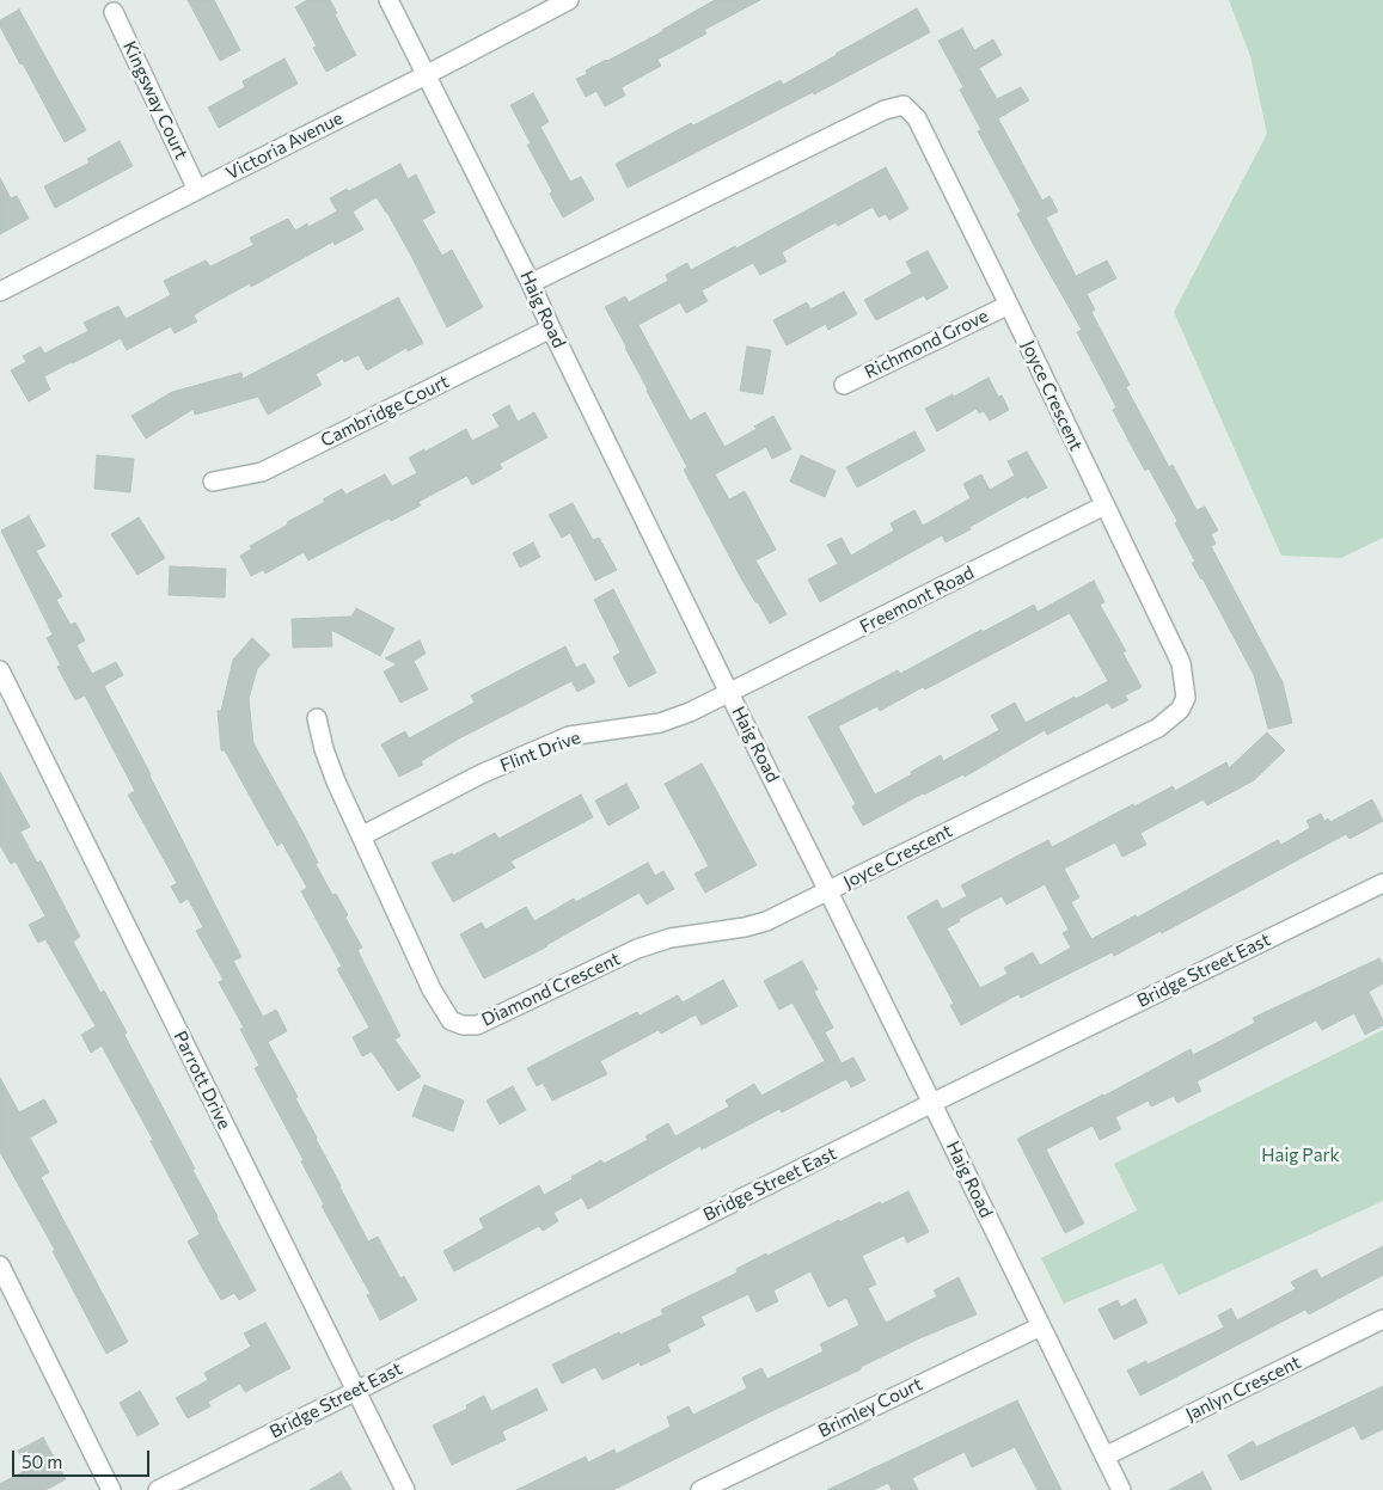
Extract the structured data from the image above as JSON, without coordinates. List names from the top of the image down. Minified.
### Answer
{"streets":{"street":["Kingsway Court","Victoria Avenue","Haig Road","Richmond Grove","Joyce Crescent","Cambridge Court","Freemont Road","Flint Drive","Bridge Street East","Diamond Crescent","Parrott Drive","Janlyn Crescent","Brimley Court"]},"crossings":[["Kingsway Court","Victoria Avenue"],["Victoria Avenue","Haig Road"],["Haig Road","Joyce Crescent"],["Haig Road","Cambridge Court"],["Haig Road","Freemont Road"],["Haig Road","Flint Drive"],["Haig Road","Bridge Street East"],["Haig Road","Diamond Crescent"],["Haig Road","Janlyn Crescent"],["Haig Road","Brimley Court"],["Richmond Grove","Joyce Crescent"],["Joyce Crescent","Freemont Road"],["Joyce Crescent","Diamond Crescent"],["Freemont Road","Flint Drive"],["Flint Drive","Diamond Crescent"],["Bridge Street East","Parrott Drive"]],"parks":["Haig Park"],"scale_bar":"50 m"}
